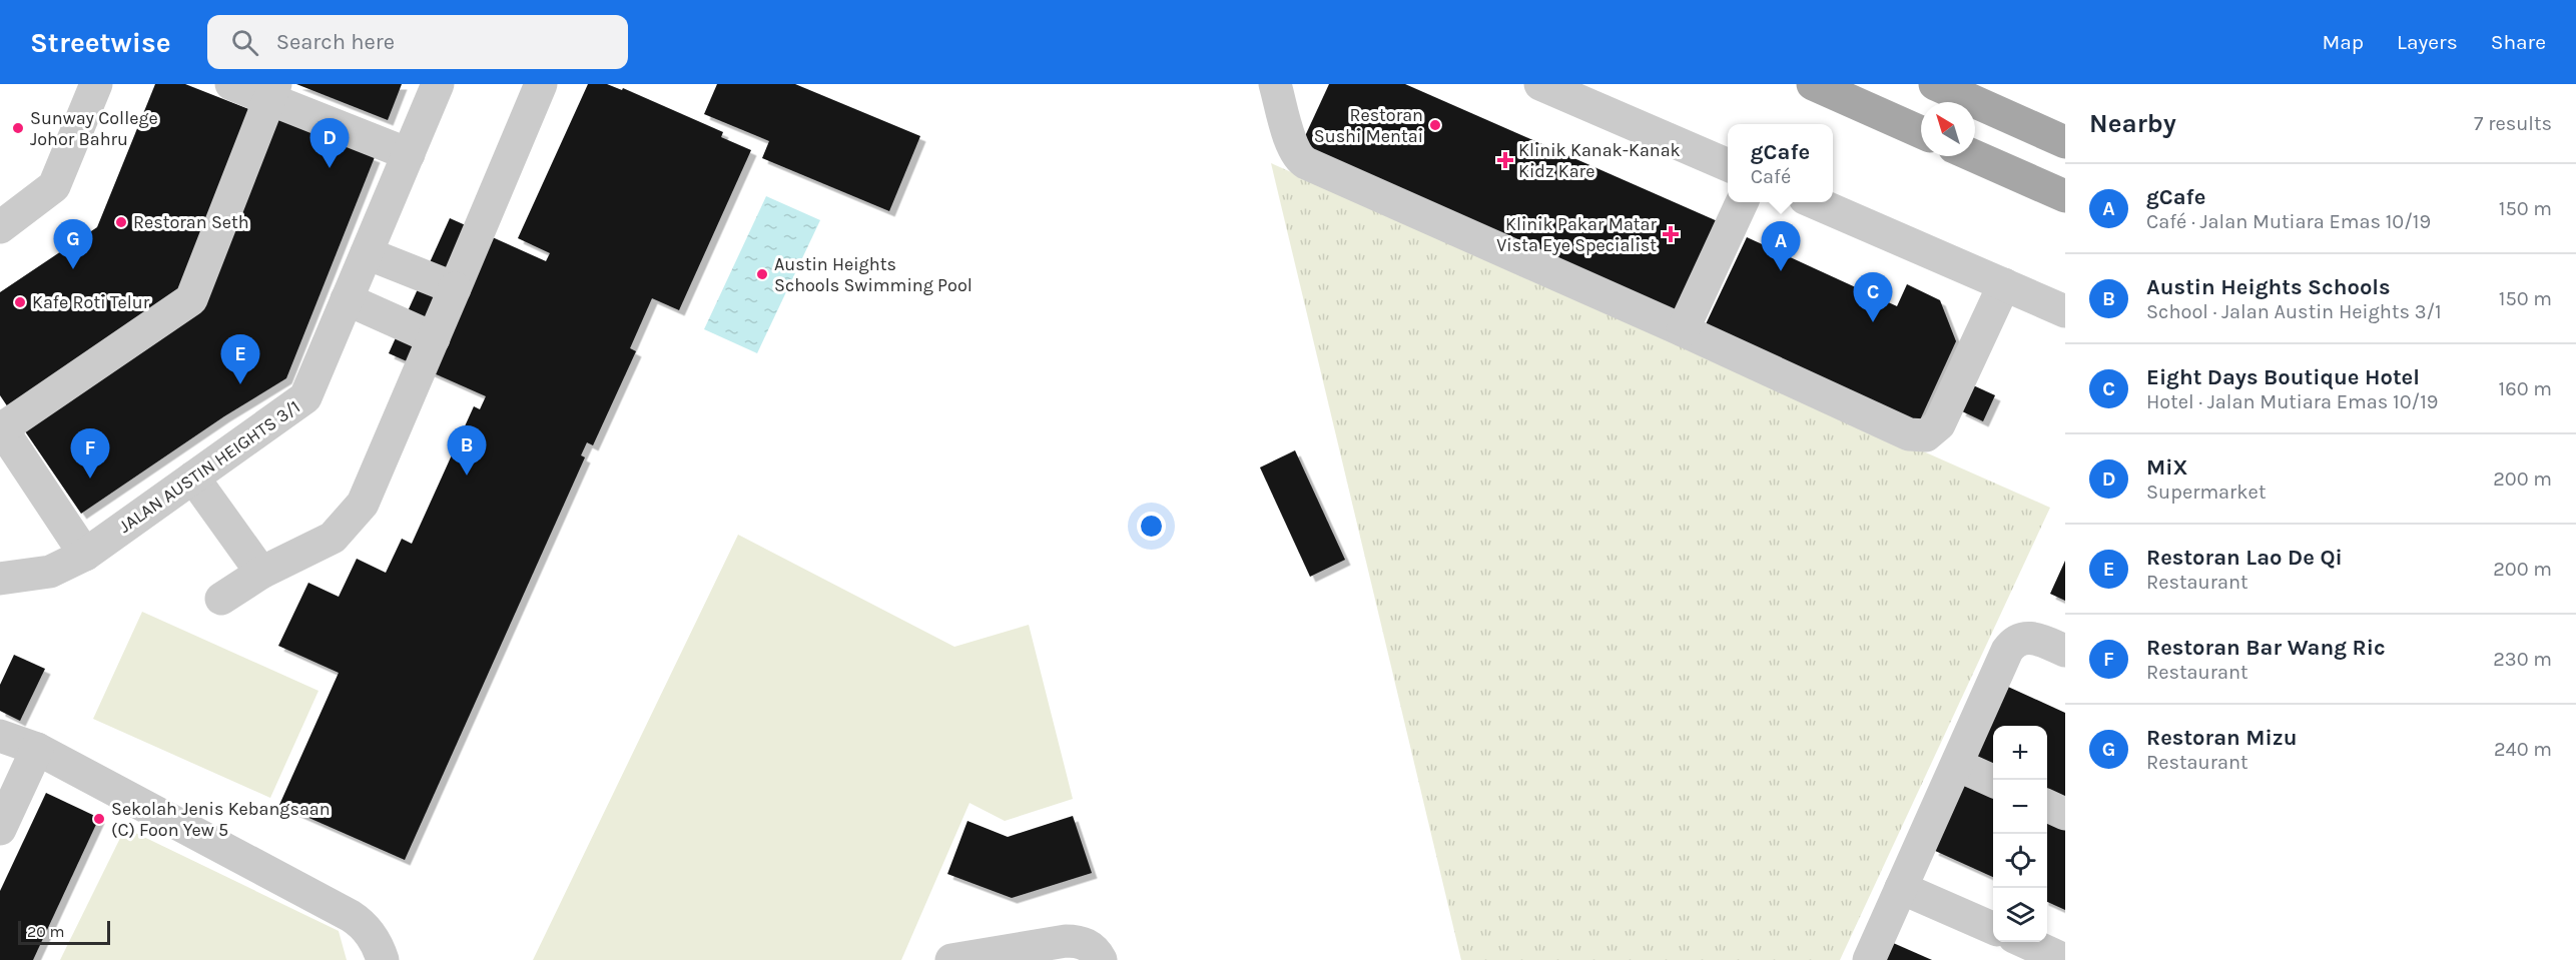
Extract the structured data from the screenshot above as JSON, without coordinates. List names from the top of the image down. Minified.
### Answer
{"streets":{"street":["JALAN AUSTIN HEIGHTS 3/1"]},"places":{"other":["Restoran Sushi Mentai","Sunway College Johor Bahru","Restoran Seth","Austin Heights Schools Swimming Pool","Kafe Roti Telur","Sekolah Jenis Kebangsaan (C) Foon Yew 5"],"health":["Klinik Kanak-Kanak Kidz Kare","Klinik Pakar Matar Vista Eye Specialist"]},"scale_bar":"20 m","north":"top left","page":{"header":"Streetwise","search":"Search here","nav":["Map","Layers","Share"],"heading":["Nearby","7 results"],"pins":["D","G","A","C","E","B","F"],"popup":["gCafe","Café"],"list":[{"mark":"A","name":"gCafe","note":"Café · Jalan Mutiara Emas 10/19","value":"150 m"},{"mark":"B","name":"Austin Heights Schools","note":"School · Jalan Austin Heights 3/1","value":"150 m"},{"mark":"C","name":"Eight Days Boutique Hotel","note":"Hotel · Jalan Mutiara Emas 10/19","value":"160 m"},{"mark":"D","name":"MiX","note":"Supermarket","value":"200 m"},{"mark":"E","name":"Restoran Lao De Qi","note":"Restaurant","value":"200 m"},{"mark":"F","name":"Restoran Bar Wang Ric","note":"Restaurant","value":"230 m"},{"mark":"G","name":"Restoran Mizu","note":"Restaurant","value":"240 m"}],"map_buttons":["+","−"],"scale":"20 m"}}
